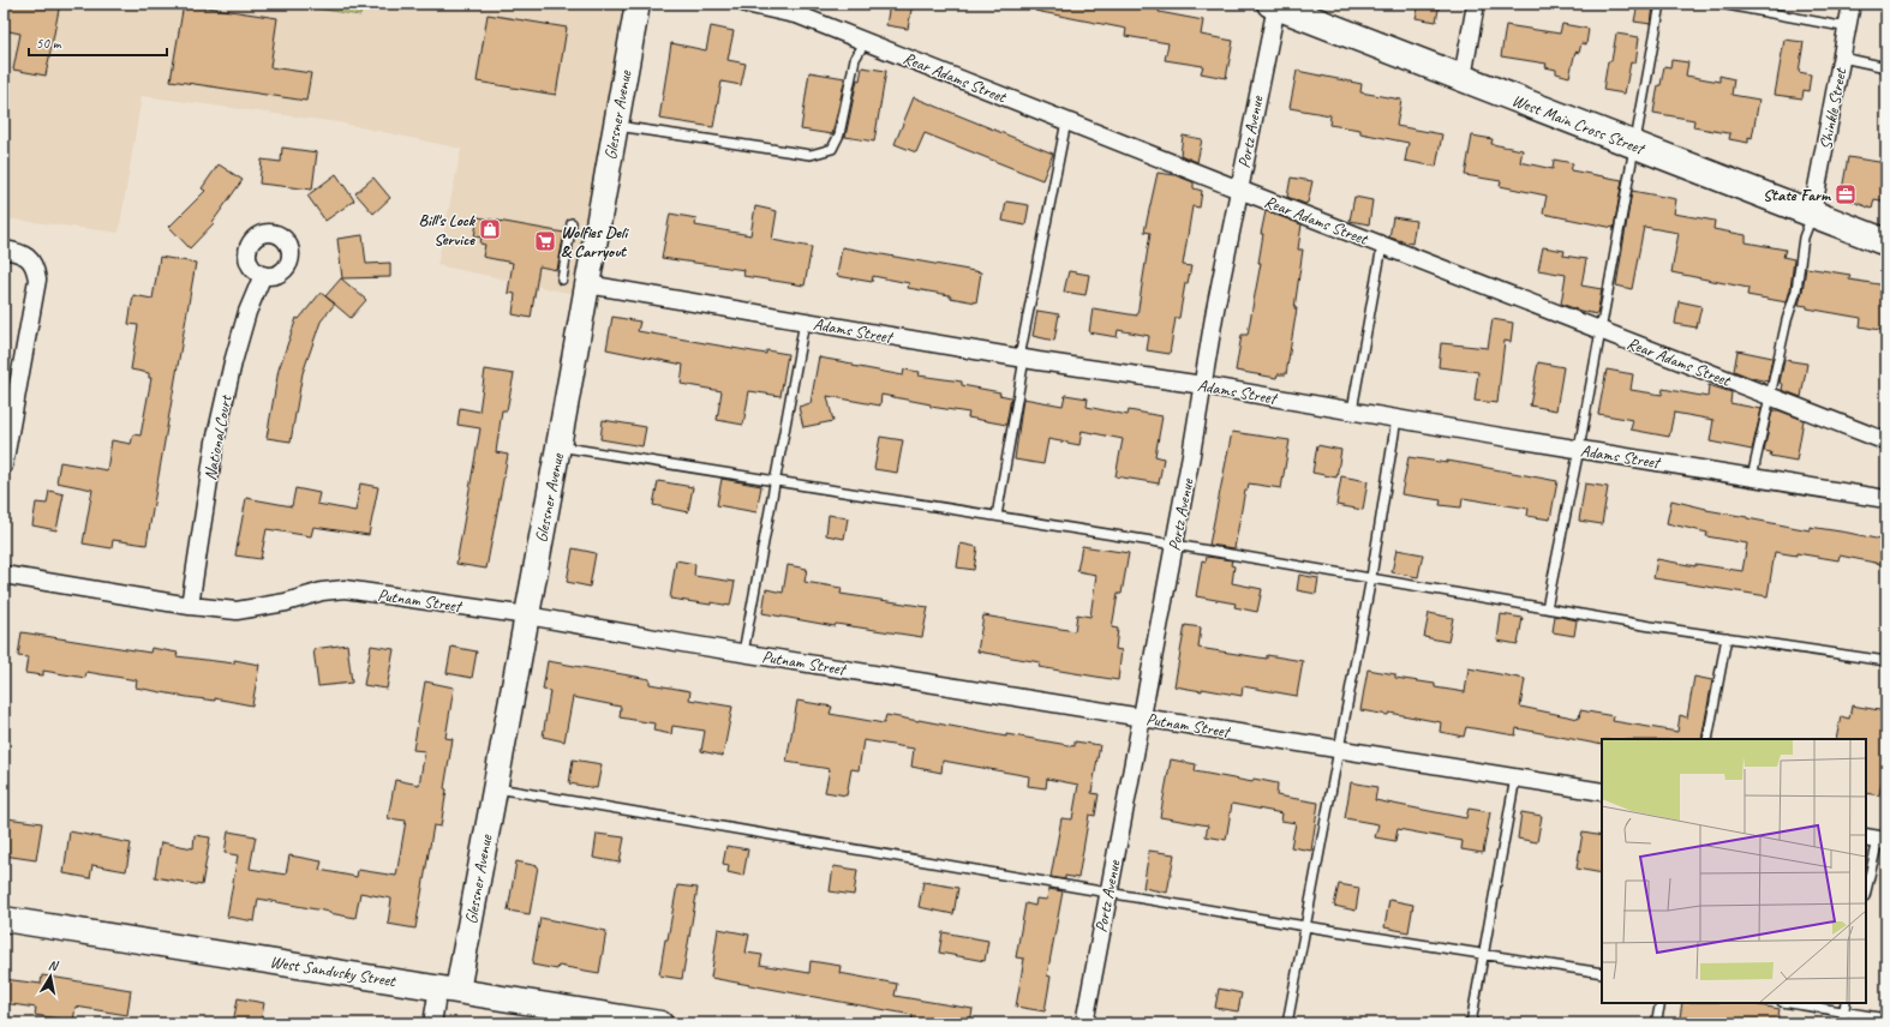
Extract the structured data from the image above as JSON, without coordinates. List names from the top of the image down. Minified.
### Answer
{"streets":{"highway":["West Main Cross Street"],"street":["Rear Adams Street","Shinkle Street","Glessner Avenue","Portz Avenue","Adams Street","National Court","Putnam Street","West Sandusky Street"]},"crossings":[["Rear Adams Street","Portz Avenue"],["Shinkle Street","West Main Cross Street"],["Glessner Avenue","Adams Street"],["Glessner Avenue","Putnam Street"],["Glessner Avenue","West Sandusky Street"],["West Main Cross Street","Portz Avenue"],["Portz Avenue","Adams Street"],["Portz Avenue","Putnam Street"],["National Court","Putnam Street"]],"places":{"office":["State Farm"],"shop":["Bill's Lock Service"],"supermarket":["Wolfies Deli & Carryout"]},"scale_bar":"50 m","north":"top"}
